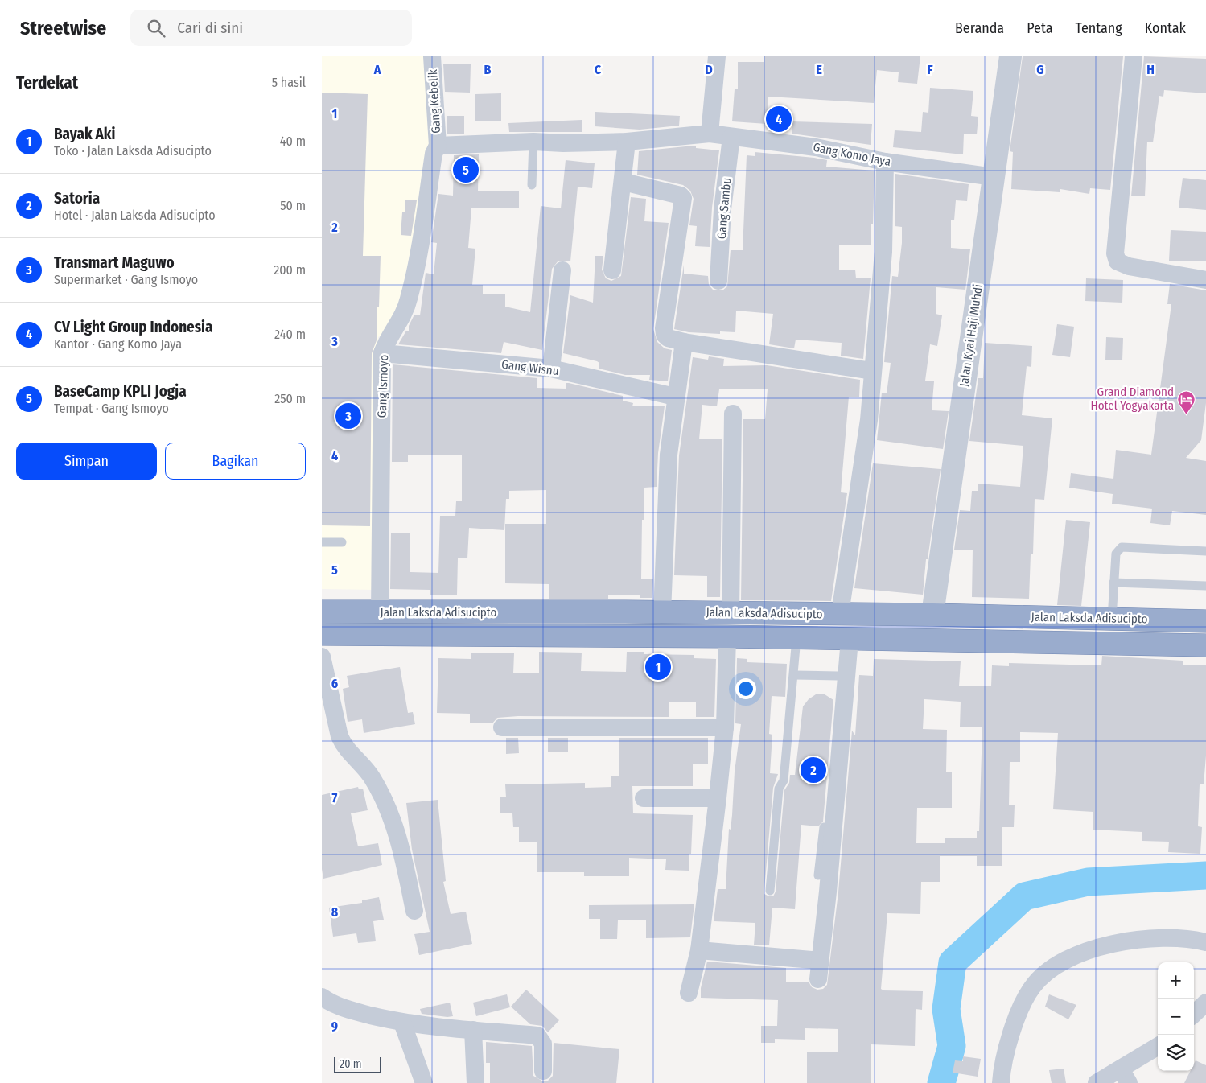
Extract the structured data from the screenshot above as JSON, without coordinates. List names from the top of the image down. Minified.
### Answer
{"streets":{"highway":["Jalan Laksda Adisucipto"],"street":["Gang Kebelik","Gang Komo Jaya","Gang Sambu","Jalan Kyai Haji Muhdi","Gang Wisnu","Gang Ismoyo"]},"crossings":[["Gang Kebelik","Gang Komo Jaya"],["Gang Kebelik","Gang Ismoyo"],["Gang Komo Jaya","Gang Sambu"],["Gang Komo Jaya","Jalan Kyai Haji Muhdi"],["Gang Komo Jaya","Gang Ismoyo"],["Jalan Kyai Haji Muhdi","Jalan Laksda Adisucipto"],["Gang Wisnu","Gang Ismoyo"],["Gang Ismoyo","Jalan Laksda Adisucipto"]],"places":{"hotel":["Grand Diamond Hotel Yogyakarta"]},"scale_bar":"20 m","page":{"header":"Streetwise","search":"Cari di sini","nav":["Beranda","Peta","Tentang","Kontak"],"heading":["Terdekat","5 hasil"],"pins":["4","5","3","1","2"],"list":[{"mark":"1","name":"Bayak Aki","note":"Toko · Jalan Laksda Adisucipto","value":"40 m"},{"mark":"2","name":"Satoria","note":"Hotel · Jalan Laksda Adisucipto","value":"50 m"},{"mark":"3","name":"Transmart Maguwo","note":"Supermarket · Gang Ismoyo","value":"200 m"},{"mark":"4","name":"CV Light Group Indonesia","note":"Kantor · Gang Komo Jaya","value":"240 m"},{"mark":"5","name":"BaseCamp KPLI Jogja","note":"Tempat · Gang Ismoyo","value":"250 m"}],"buttons":["Simpan","Bagikan"],"map_buttons":["+","−"],"scale":"20 m"},"grid":{"columns":["A","B","C","D","E","F","G","H"],"rows":["1","2","3","4","5","6","7","8","9"]}}
